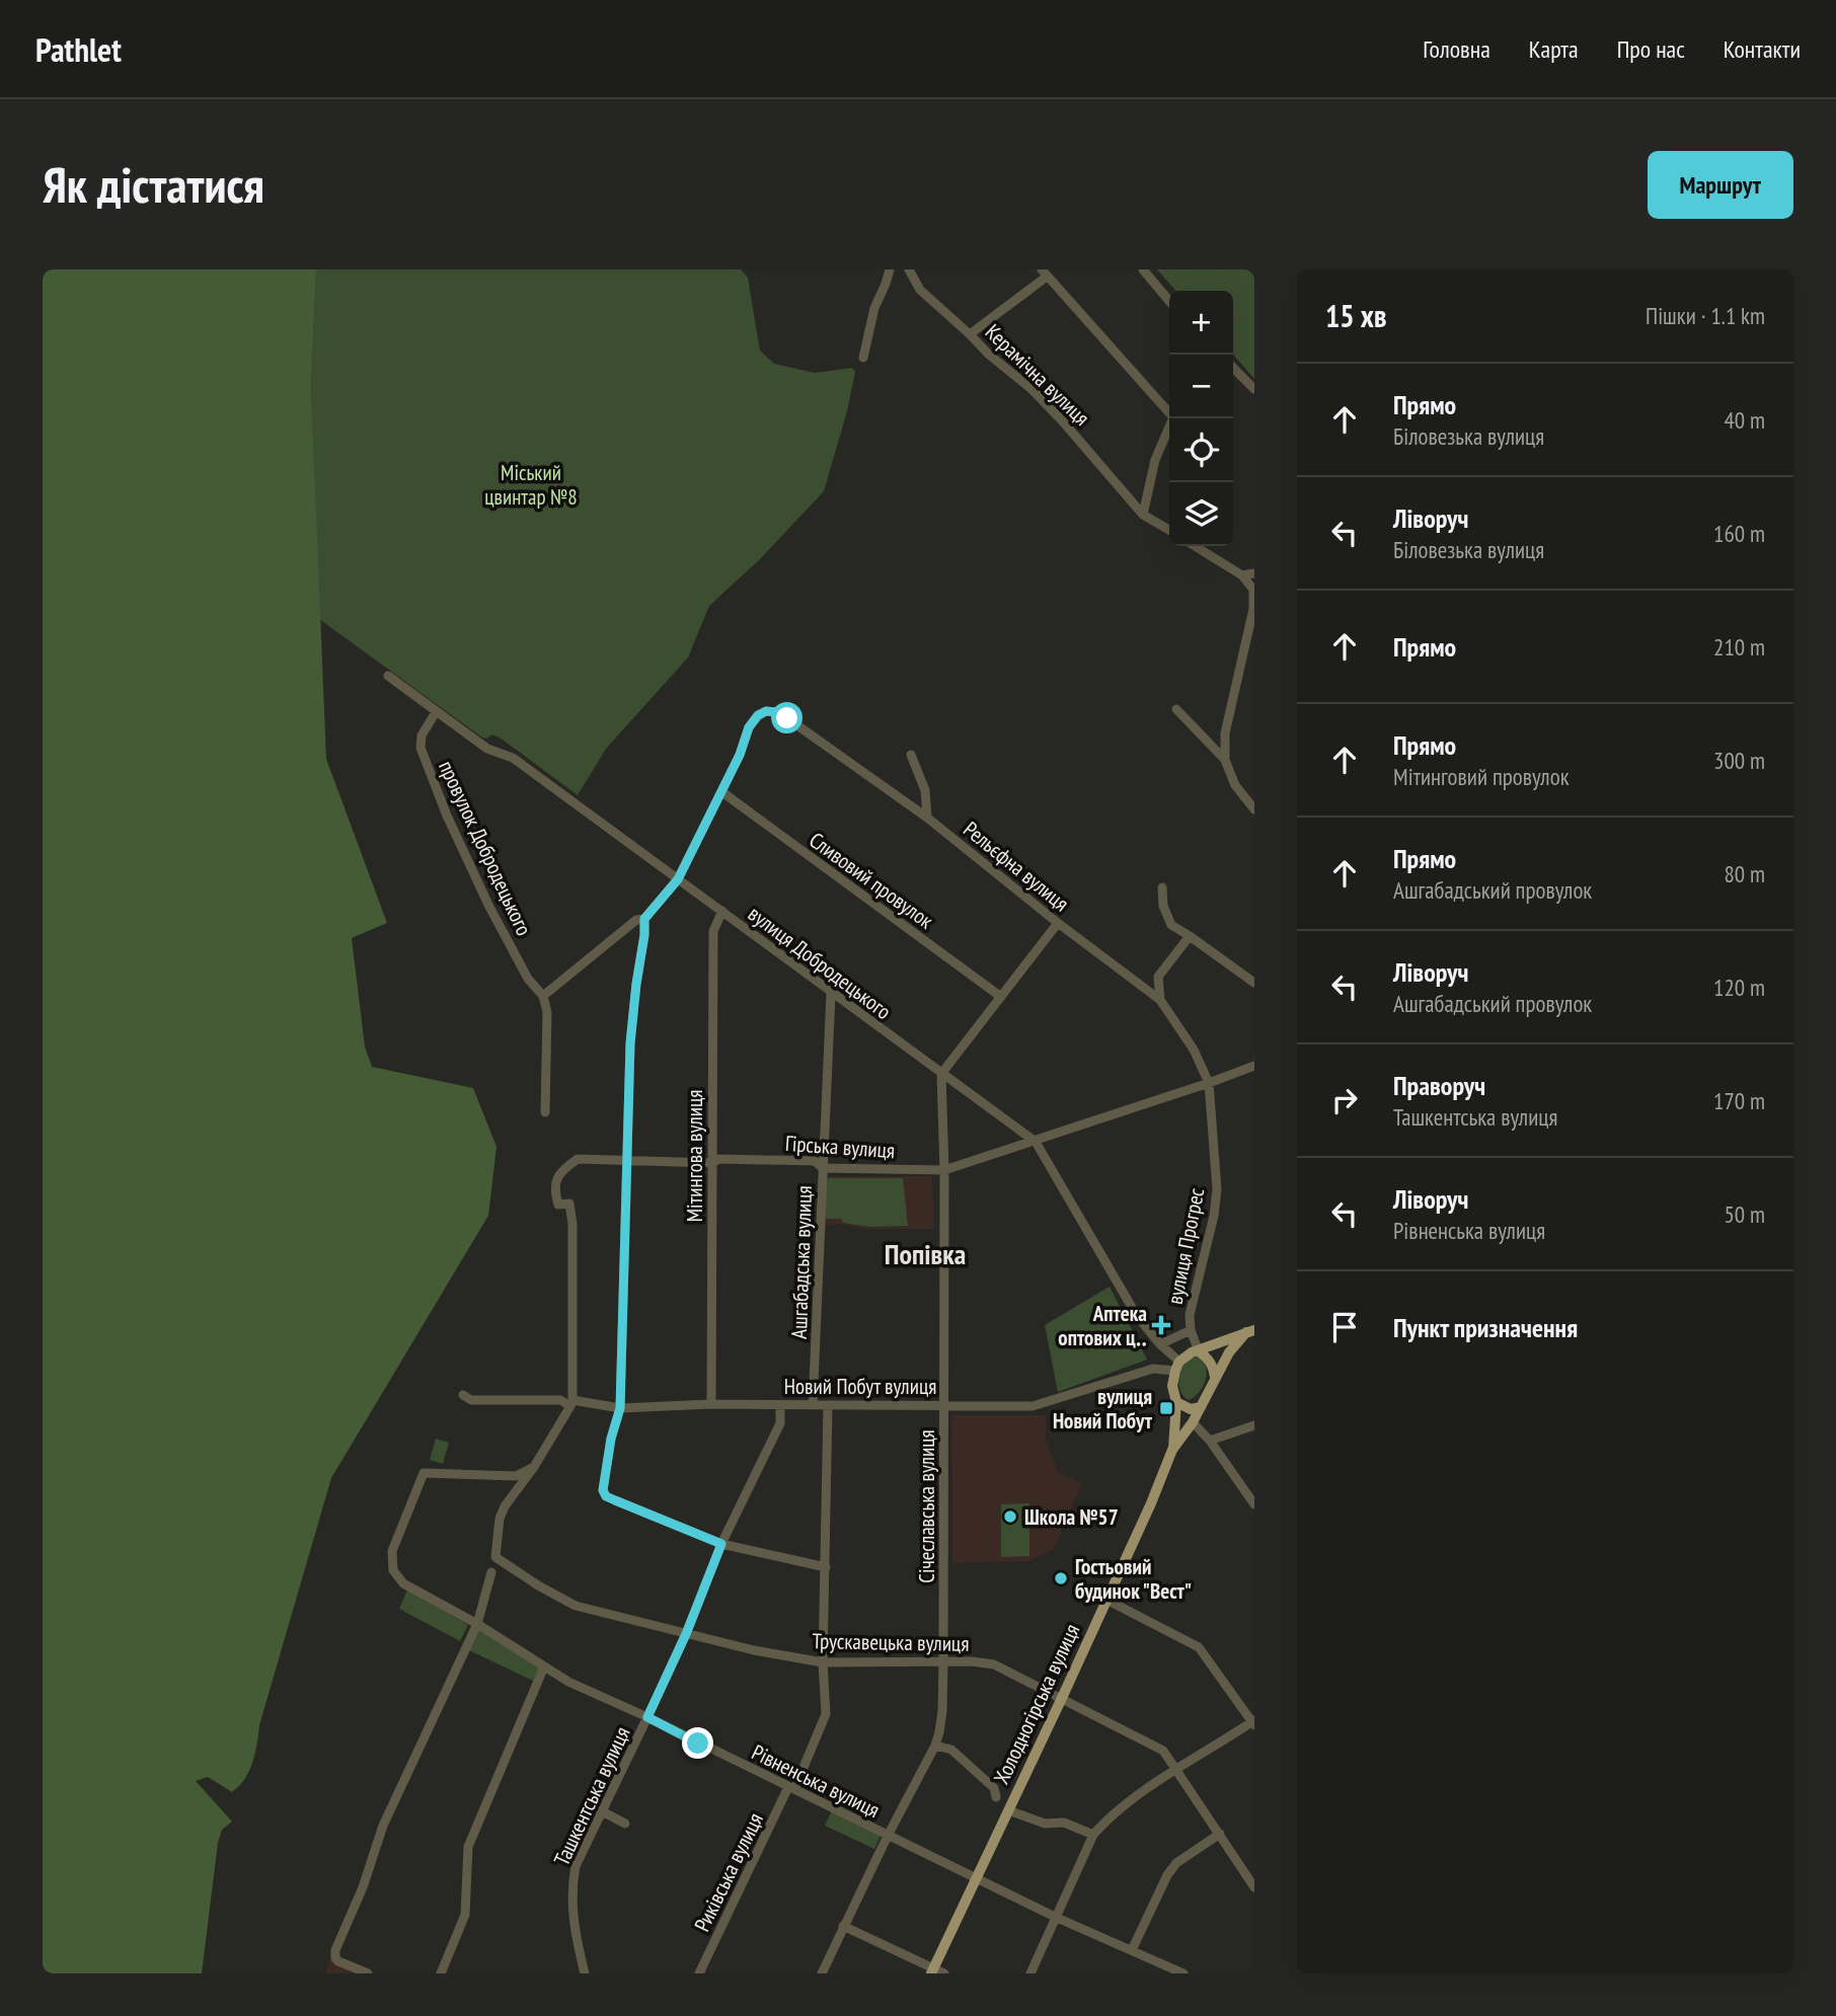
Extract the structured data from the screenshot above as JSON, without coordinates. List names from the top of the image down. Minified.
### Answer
{"streets":{"main road":["Новий Побут вулиця","Холодногірська вулиця"],"street":["Керамічна вулиця","провулок Добродецького","Рельєфна вулиця","Сливовий провулок","вулиця Добродецького","Гірська вулиця","Мітингова вулиця","вулиця Прогрес","Ашгабадська вулиця","Січеславська вулиця","Трускавецька вулиця","Рівненська вулиця","Ташкентська вулиця","Риківська вулиця"]},"crossings":[["провулок Добродецького","вулиця Добродецького"],["Рельєфна вулиця","Сливовий провулок"],["Рельєфна вулиця","Гірська вулиця"],["Рельєфна вулиця","вулиця Прогрес"],["вулиця Добродецького","Гірська вулиця"],["вулиця Добродецького","Мітингова вулиця"],["вулиця Добродецького","Ашгабадська вулиця"],["вулиця Добродецького","Новий Побут вулиця"],["вулиця Добродецького","Січеславська вулиця"],["вулиця Добродецького","Холодногірська вулиця"],["Гірська вулиця","Мітингова вулиця"],["Гірська вулиця","вулиця Прогрес"],["Гірська вулиця","Ашгабадська вулиця"],["Гірська вулиця","Новий Побут вулиця"],["Гірська вулиця","Січеславська вулиця"],["Мітингова вулиця","Новий Побут вулиця"],["Ашгабадська вулиця","Новий Побут вулиця"],["Новий Побут вулиця","Січеславська вулиця"],["Новий Побут вулиця","Холодногірська вулиця"],["Новий Побут вулиця","Ташкентська вулиця"],["Січеславська вулиця","Трускавецька вулиця"],["Січеславська вулиця","Рівненська вулиця"],["Трускавецька вулиця","Холодногірська вулиця"],["Трускавецька вулиця","Рівненська вулиця"],["Трускавецька вулиця","Ташкентська вулиця"],["Холодногірська вулиця","Рівненська вулиця"],["Рівненська вулиця","Ташкентська вулиця"],["Рівненська вулиця","Риківська вулиця"]],"districts":["Попівка"],"parks":["Міський цвинтар №8"],"places":{"health":["Аптека оптових ц‥"],"transit":["вулиця Новий Побут"],"other":["Школа №57","Гостьовий будинок \"Вест\""]},"page":{"header":"Pathlet","nav":["Головна","Карта","Про нас","Контакти"],"buttons":"Маршрут","title":"Як дістатися","heading":["15 хв","Пішки · 1.1 km"],"map_buttons":["+","−"],"list":[["Прямо","Біловезька вулиця","40 m"],["Ліворуч","Біловезька вулиця","160 m"],["Прямо","210 m"],["Прямо","Мітинговий провулок","300 m"],["Прямо","Ашгабадський провулок","80 m"],["Ліворуч","Ашгабадський провулок","120 m"],["Праворуч","Ташкентська вулиця","170 m"],["Ліворуч","Рівненська вулиця","50 m"],"Пункт призначення"]}}
